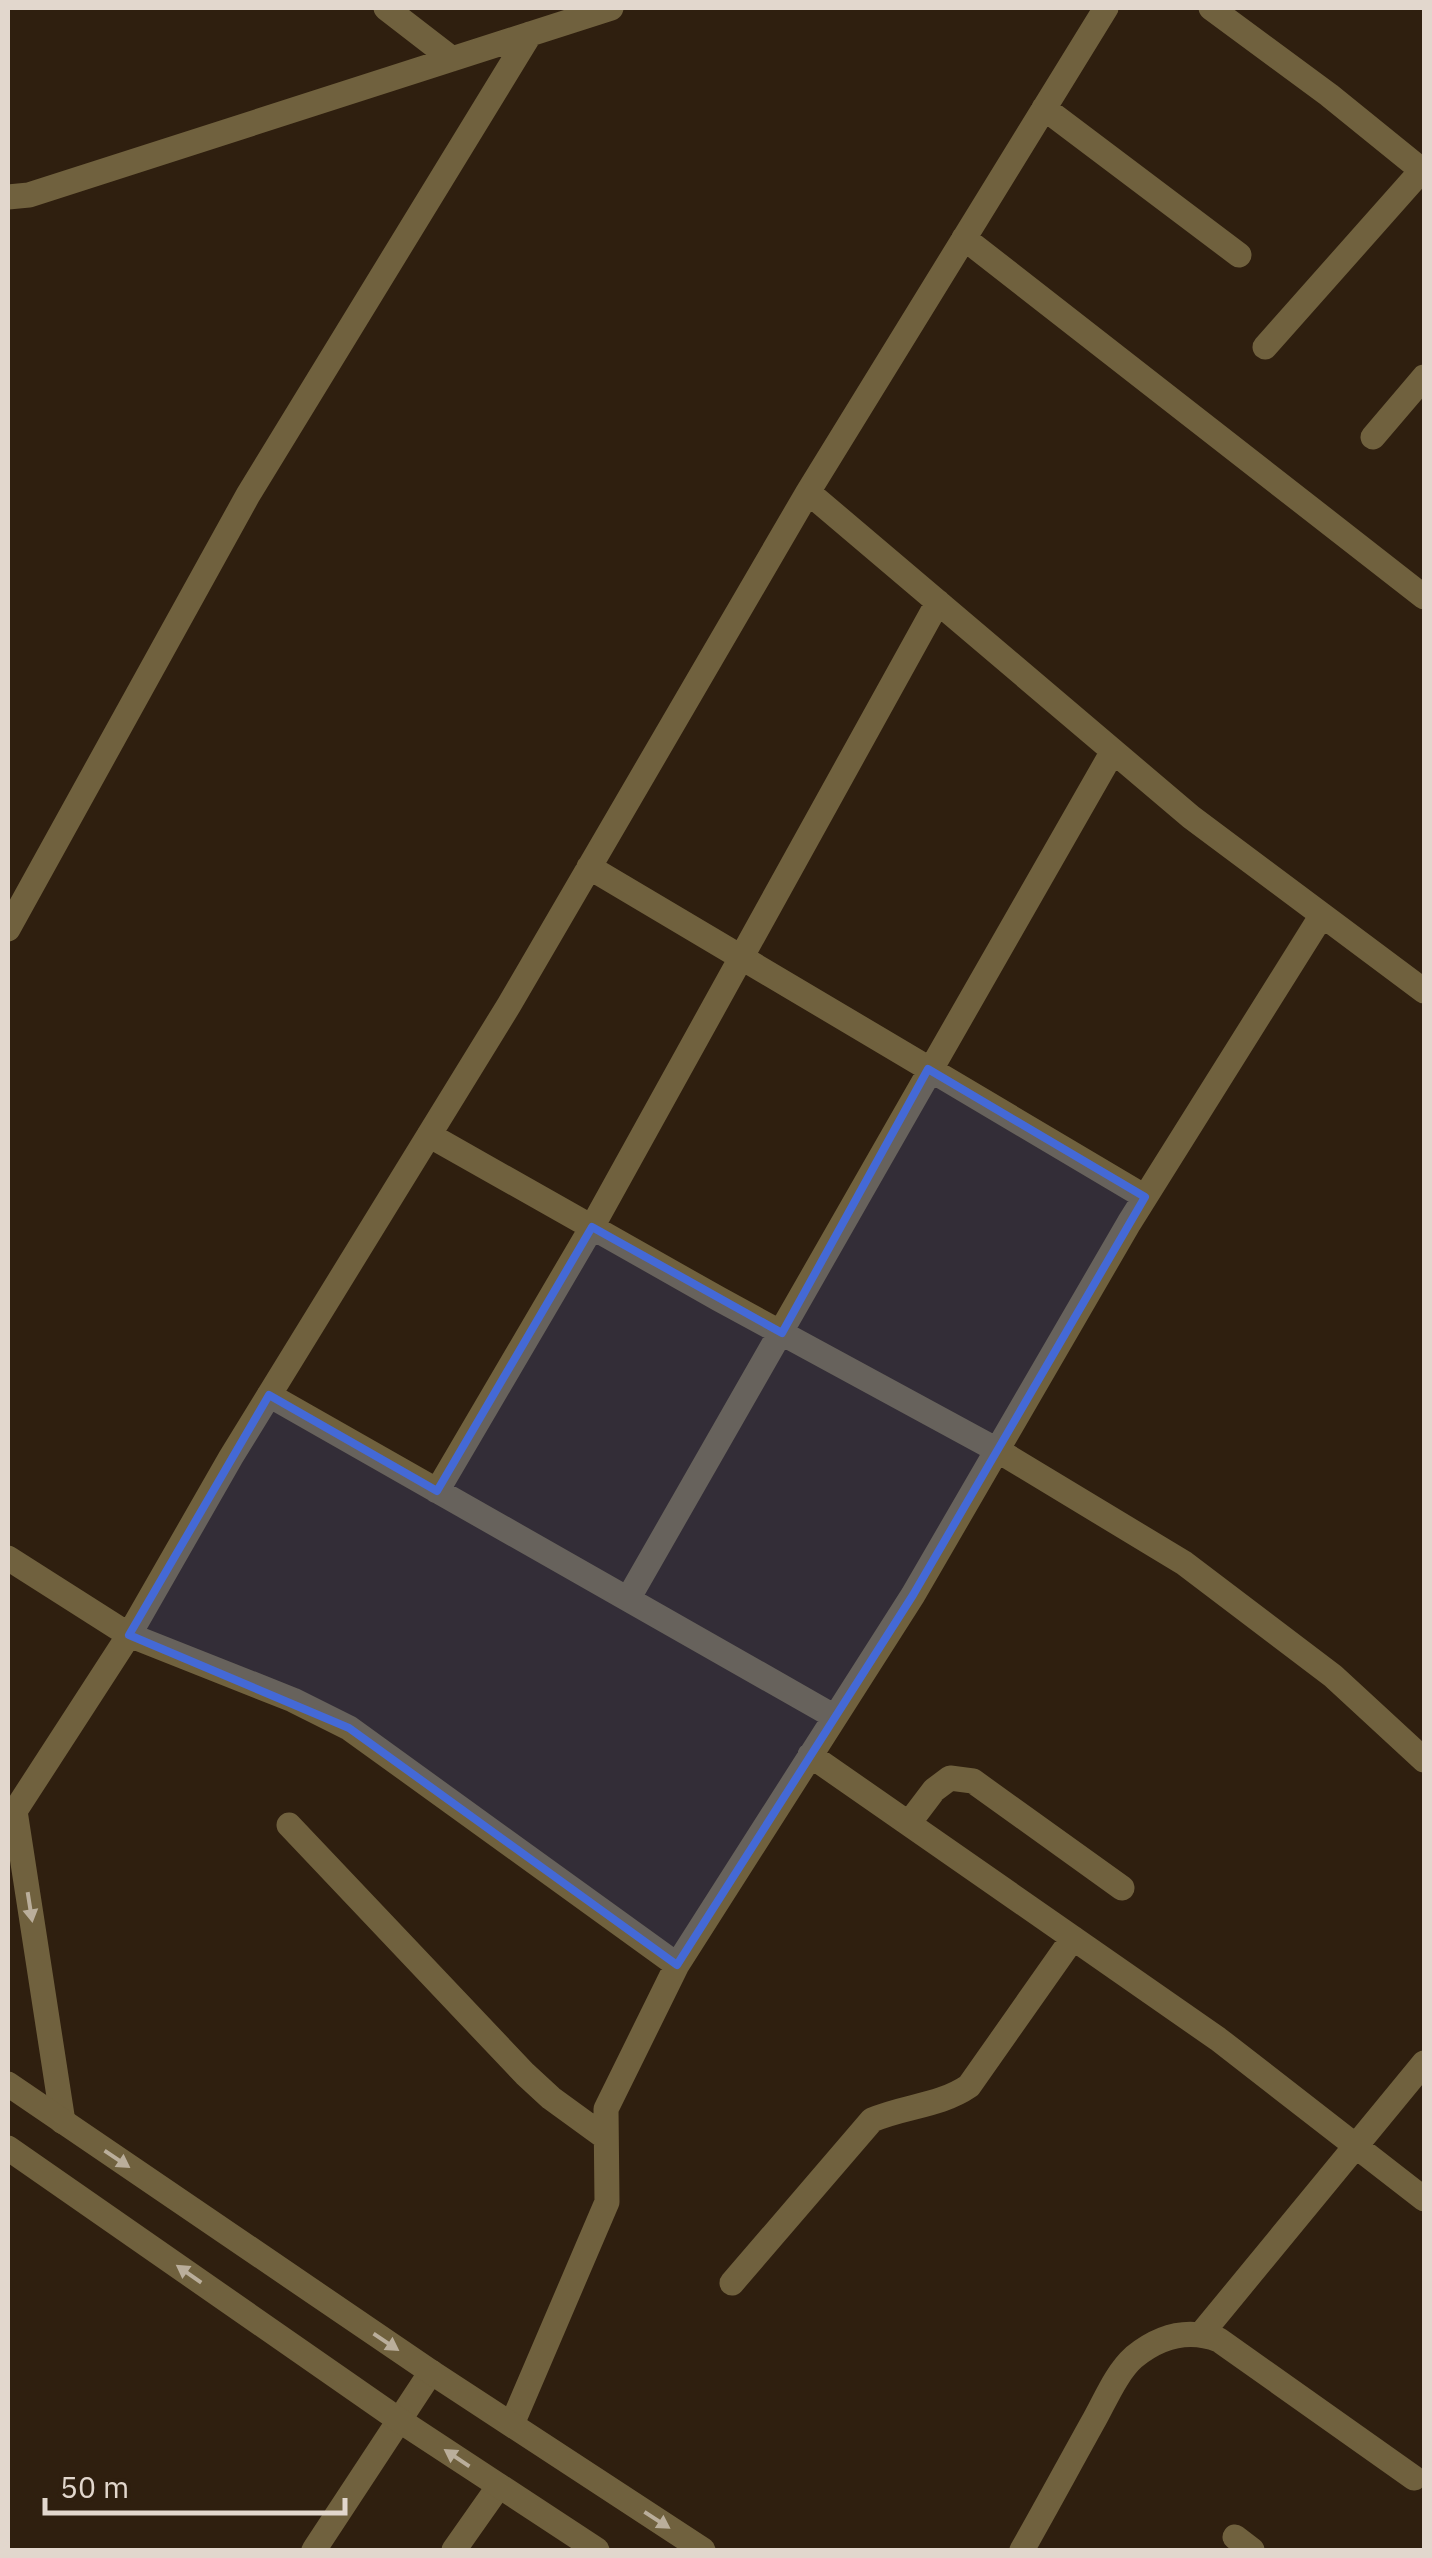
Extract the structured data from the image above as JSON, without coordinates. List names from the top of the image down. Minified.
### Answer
{"scale_bar":"50 m"}
